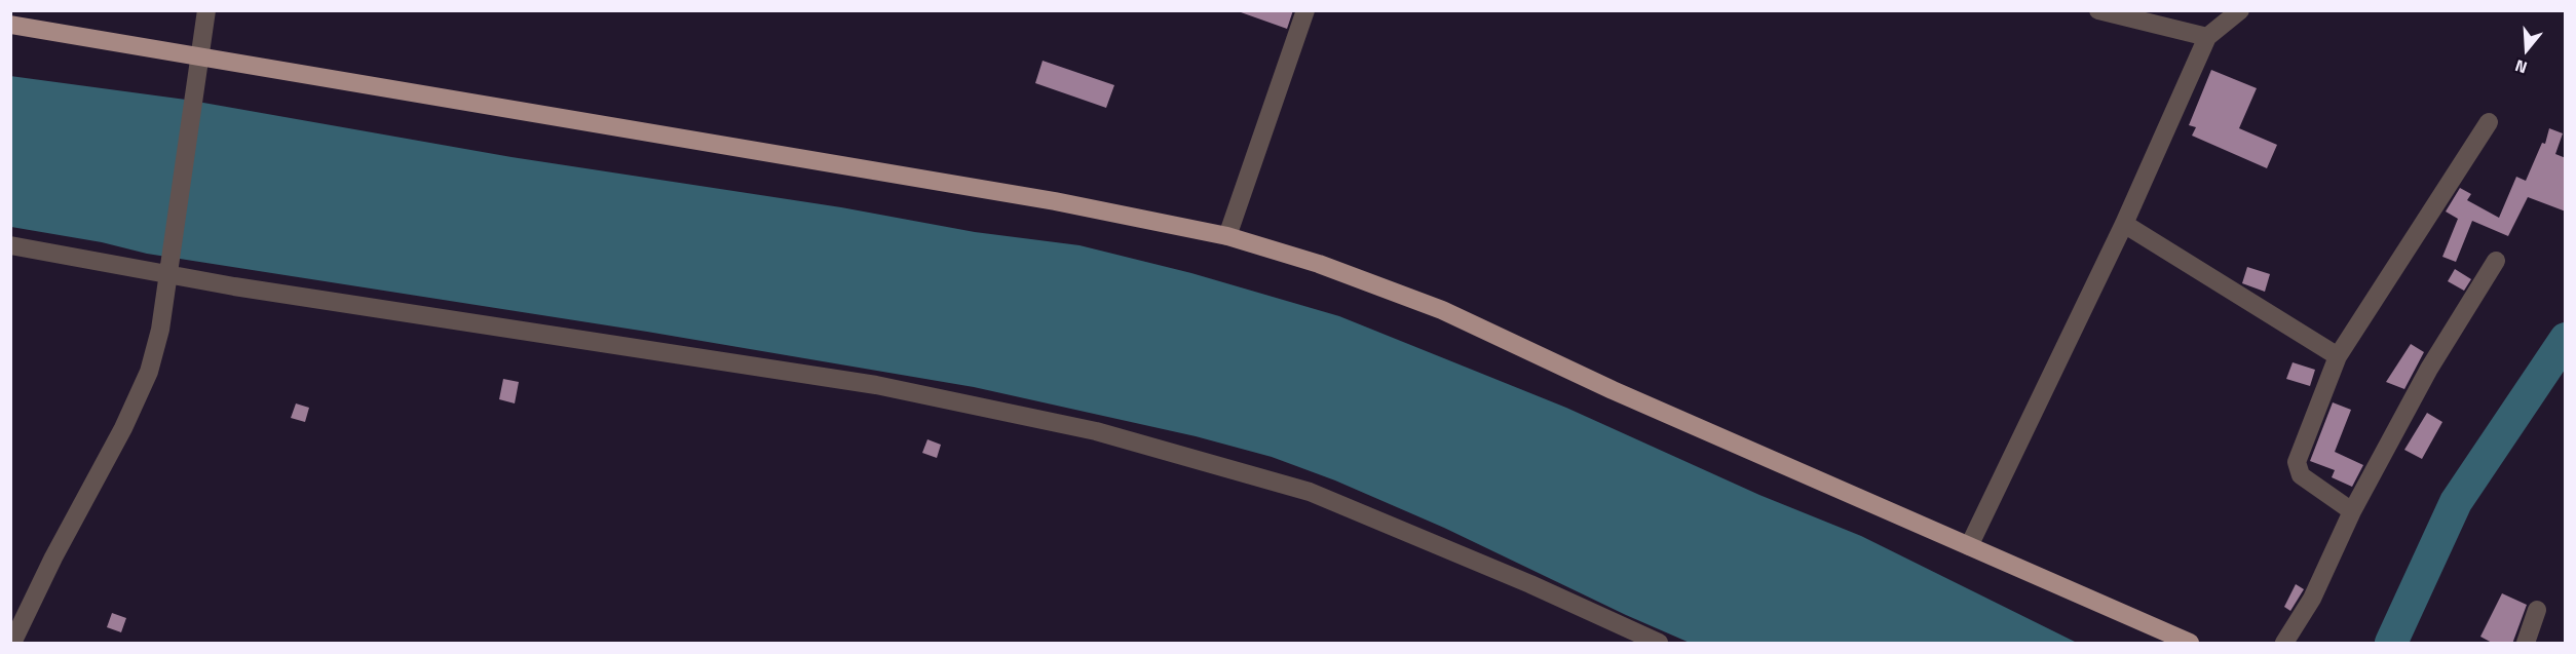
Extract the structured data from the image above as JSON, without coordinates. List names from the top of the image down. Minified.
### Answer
{"north":"bottom"}
